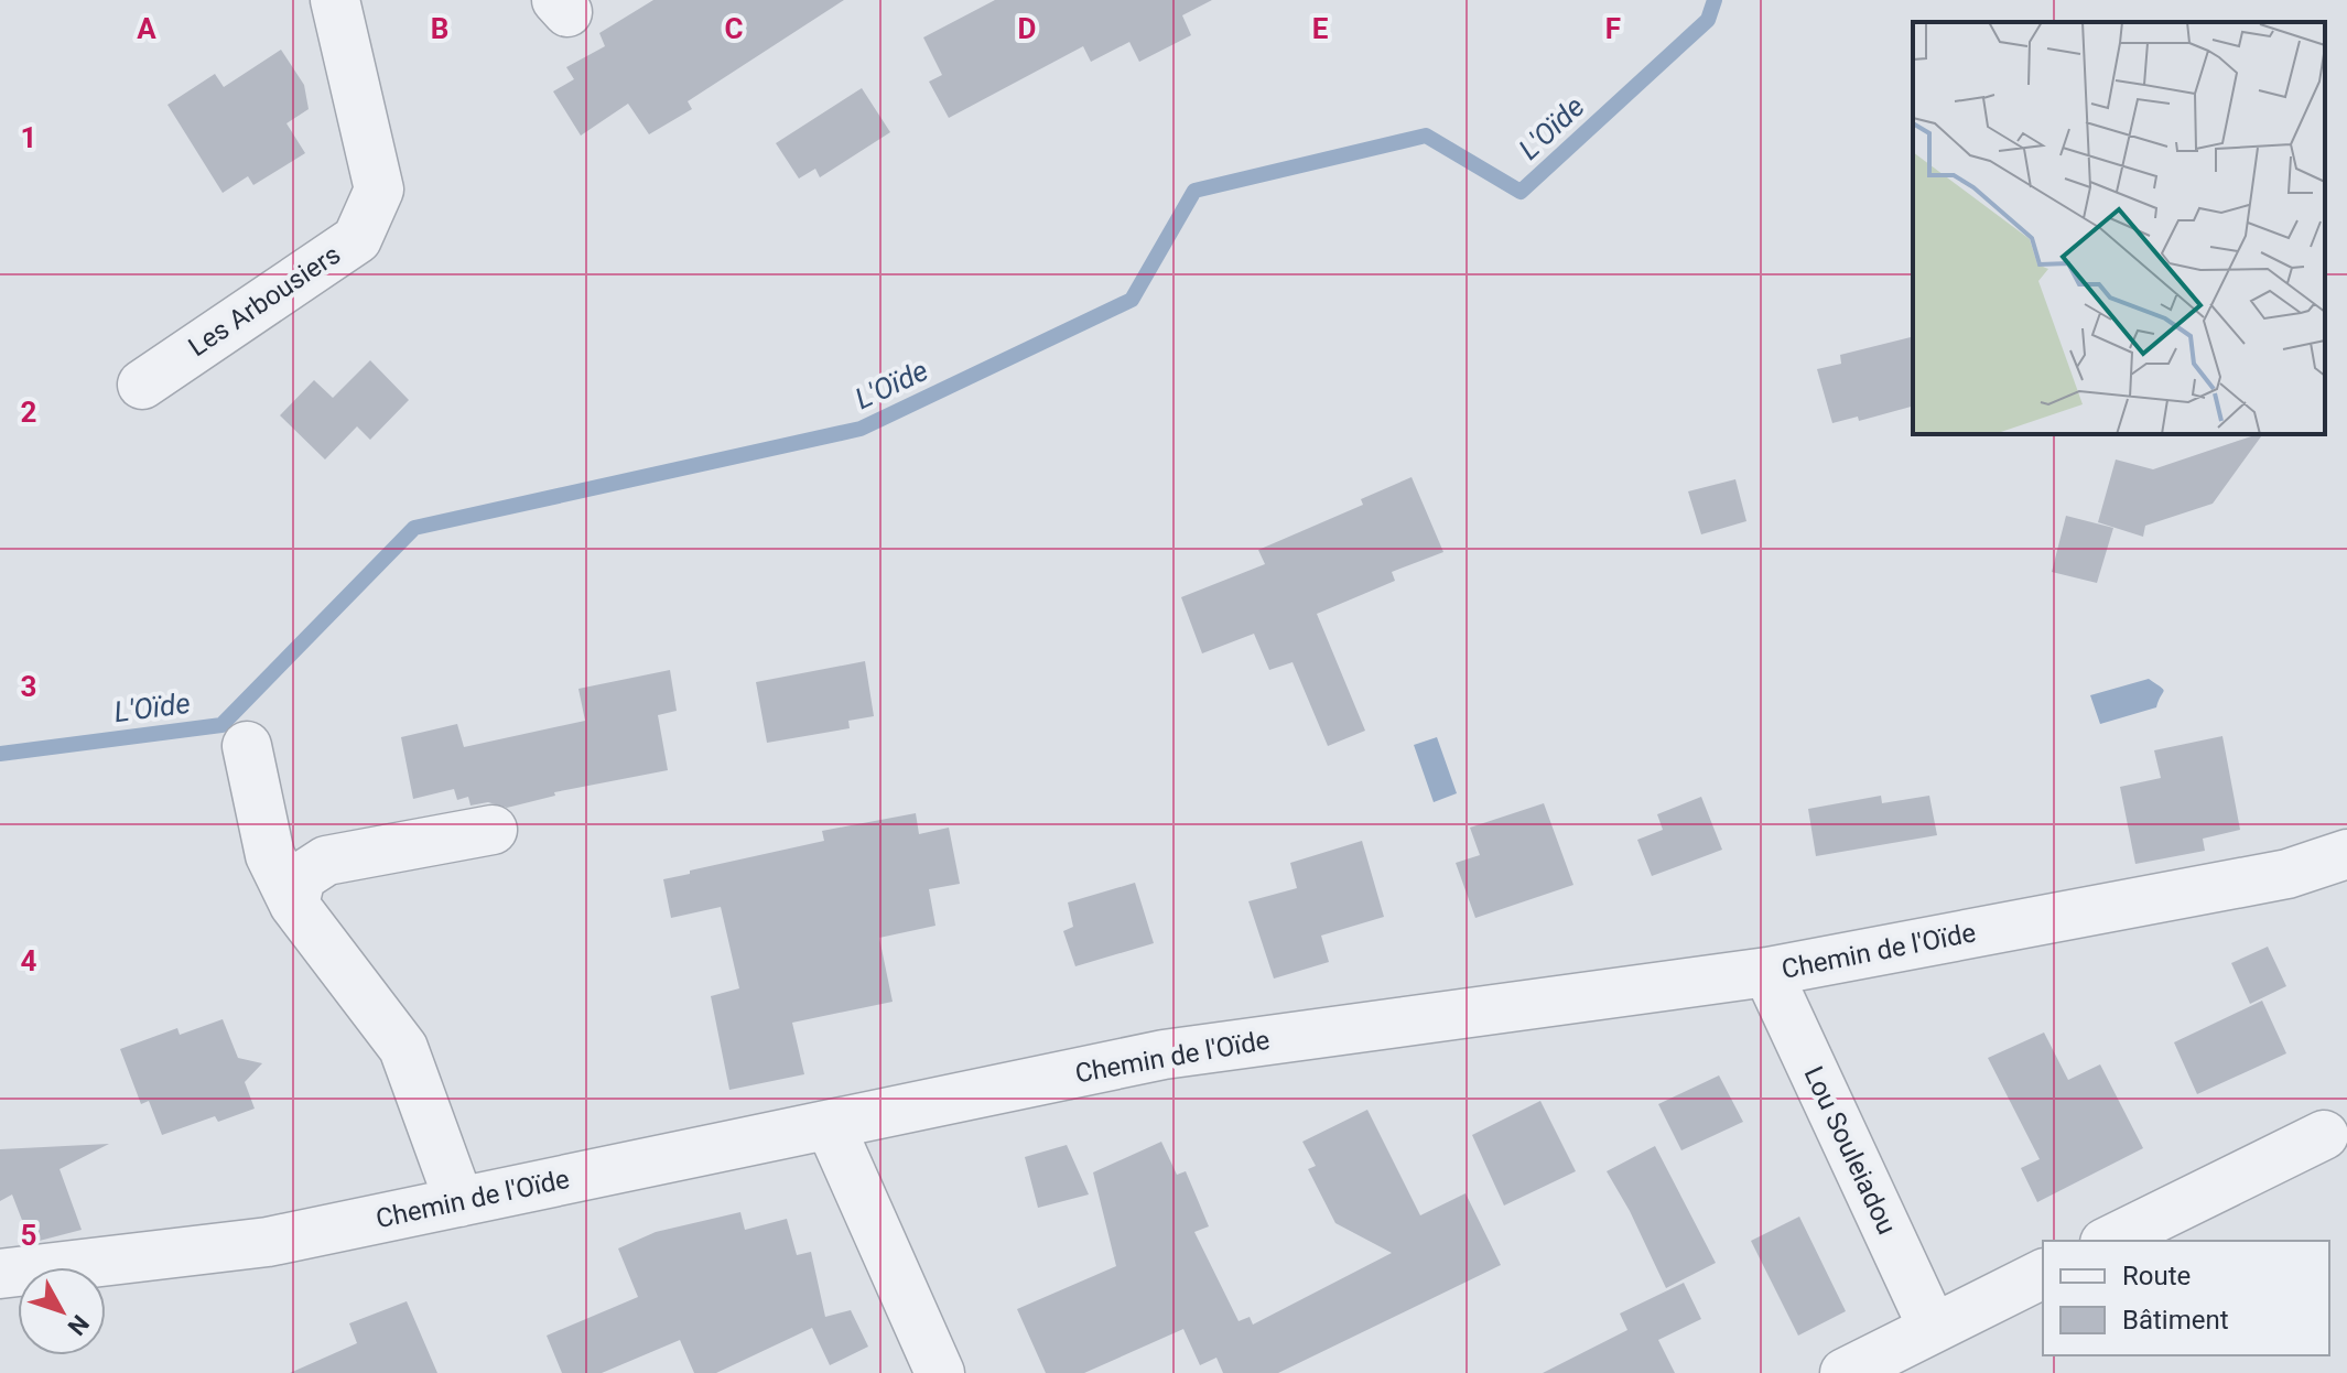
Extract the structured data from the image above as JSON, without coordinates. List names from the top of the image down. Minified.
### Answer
{"streets":{"street":["Les Arbousiers","Chemin de l'Oïde","Lou Souleiadou"]},"crossings":[["Chemin de l'Oïde","Lou Souleiadou"]],"water":["L'Oïde"],"legend":["Route","Bâtiment"],"north":"bottom right","grid":{"columns":["A","B","C","D","E","F"],"rows":["1","2","3","4","5"]}}
